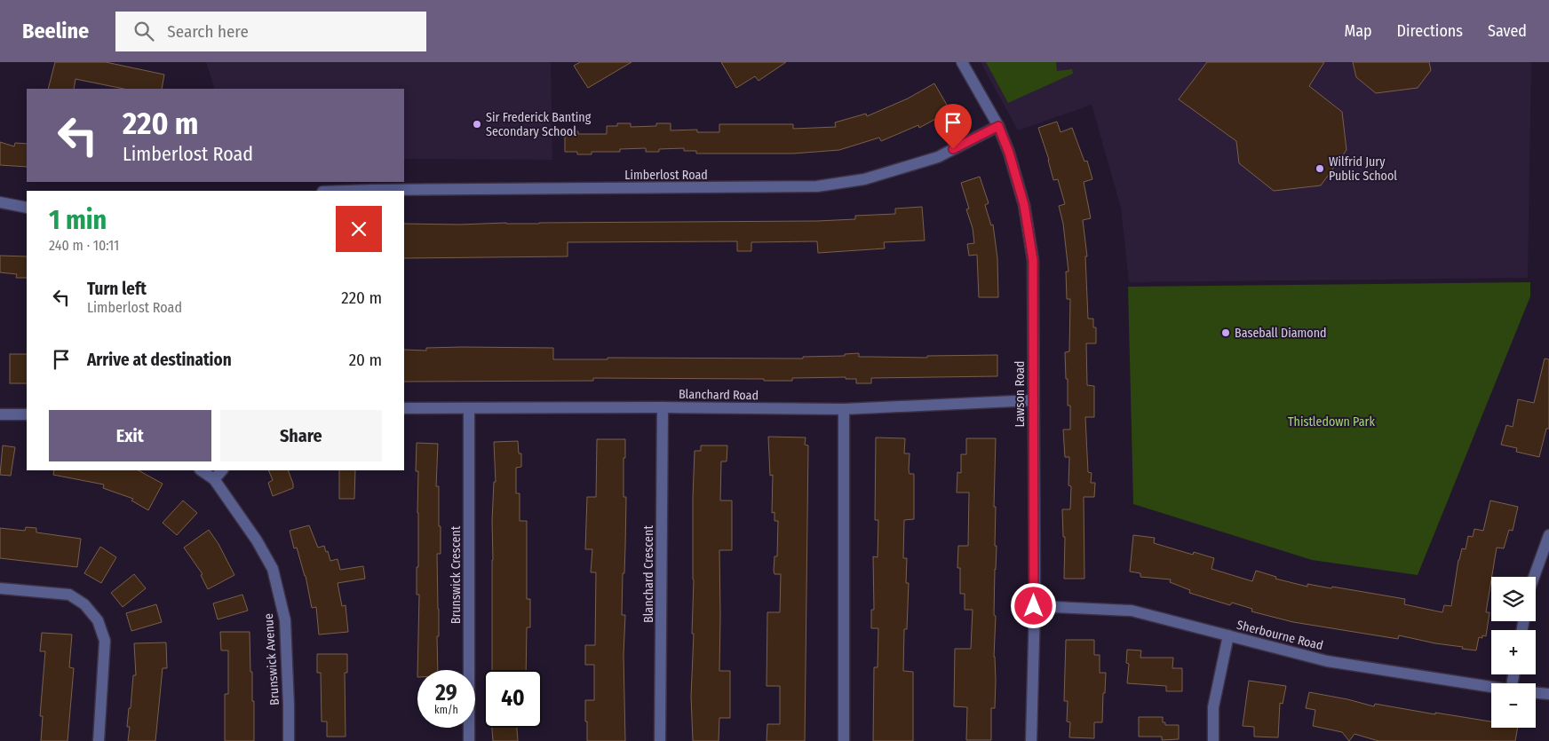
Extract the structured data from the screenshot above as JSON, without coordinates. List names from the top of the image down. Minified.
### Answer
{"streets":{"street":["Limberlost Road","Lawson Road","Blanchard Road","Blanchard Crescent","Brunswick Crescent","Sherbourne Road","Brunswick Avenue"]},"crossings":[["Limberlost Road","Lawson Road"],["Lawson Road","Blanchard Road"],["Lawson Road","Sherbourne Road"],["Blanchard Road","Blanchard Crescent"],["Blanchard Road","Brunswick Crescent"]],"parks":["Thistledown Park"],"places":["Sir Frederick Banting Secondary School","Wilfrid Jury Public School","Baseball Diamond"],"page":{"header":"Beeline","search":"Search here","nav":["Map","Directions","Saved"],"turn":["220 m","Limberlost Road"],"heading":["1 min","240 m · 10:11"],"list":[{"name":"Turn left","note":"Limberlost Road","value":"220 m"},{"name":"Arrive at destination","value":"20 m"}],"buttons":["Exit","Share"],"map_buttons":["+","−"],"speed":"29 km/h","limit":"40"}}
